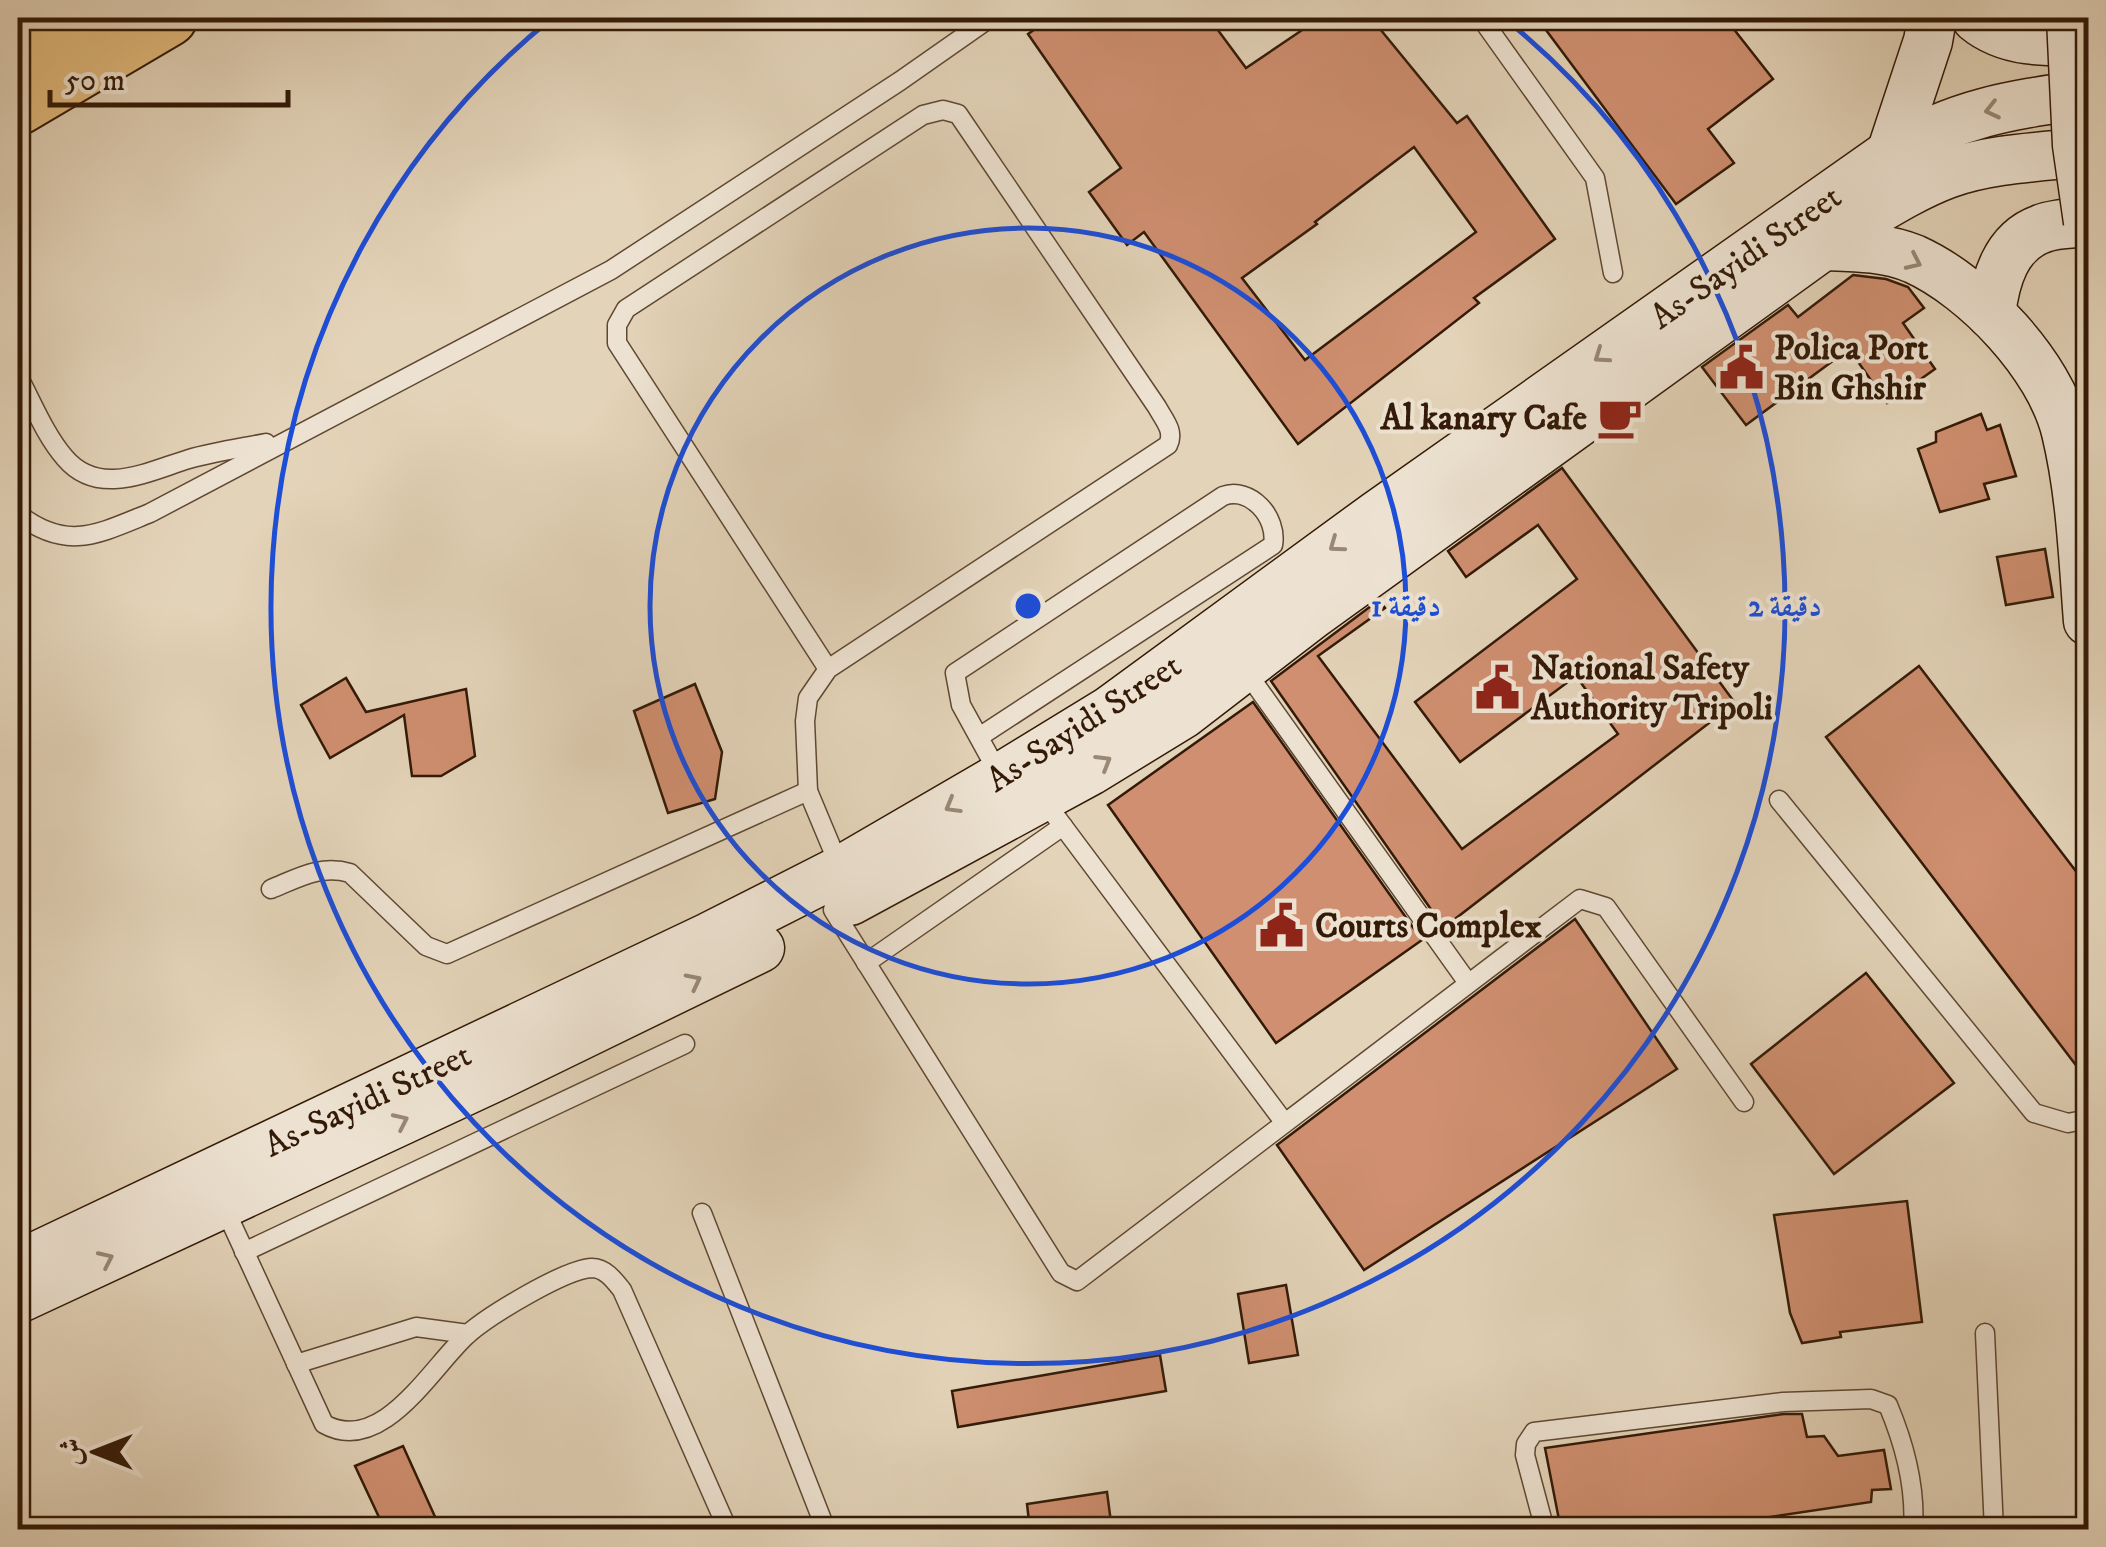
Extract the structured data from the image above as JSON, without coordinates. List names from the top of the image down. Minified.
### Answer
{"streets":{"main road":["As-Sayidi Street"]},"places":{"public building":["Polica Port Bin Ghshir","National Safety Authority Tripoli","Courts Complex"],"cafe":["Al kanary Cafe"]},"scale_bar":"50 m","north":"left","rings":["1 دقيقة","2 دقيقة"]}
